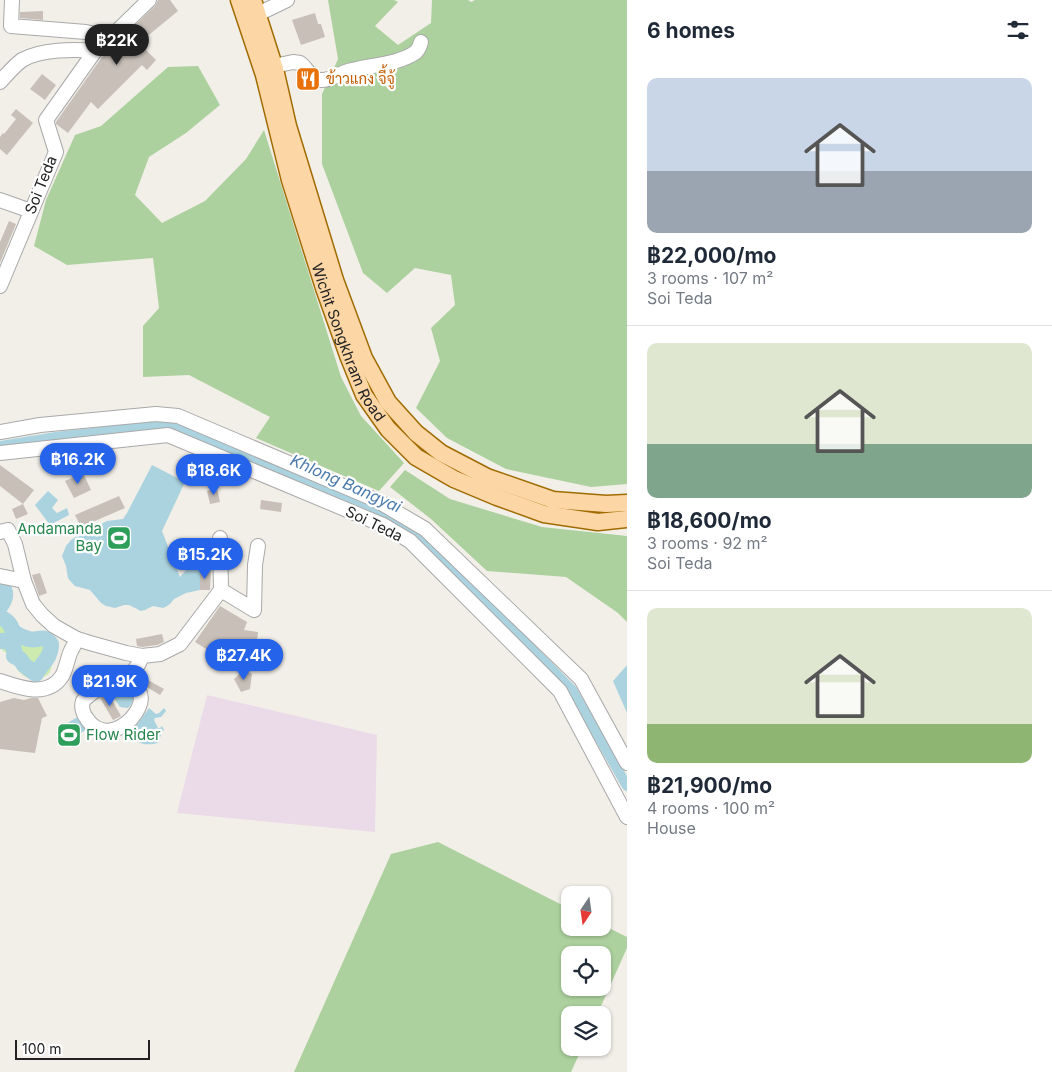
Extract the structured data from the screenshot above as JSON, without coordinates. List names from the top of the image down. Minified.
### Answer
{"streets":{"main road":["Wichit Songkhram Road"],"street":["Soi Teda"]},"water":["Khlong Bangyai"],"places":{"restaurant":["ข้าวแกง จี้จู้"],"sports":["Andamanda Bay","Flow Rider"]},"scale_bar":"100 m","north":"bottom","page":{"heading":"6 homes","price":["฿22K","฿16.2K","฿18.6K","฿15.2K","฿27.4K","฿21.9K"],"list":[{"name":"฿22,000/mo","note":"3 rooms · 107 m² · Soi Teda"},{"name":"฿18,600/mo","note":"3 rooms · 92 m² · Soi Teda"},{"name":"฿21,900/mo","note":"4 rooms · 100 m² · House"}],"scale":"100 m"}}
